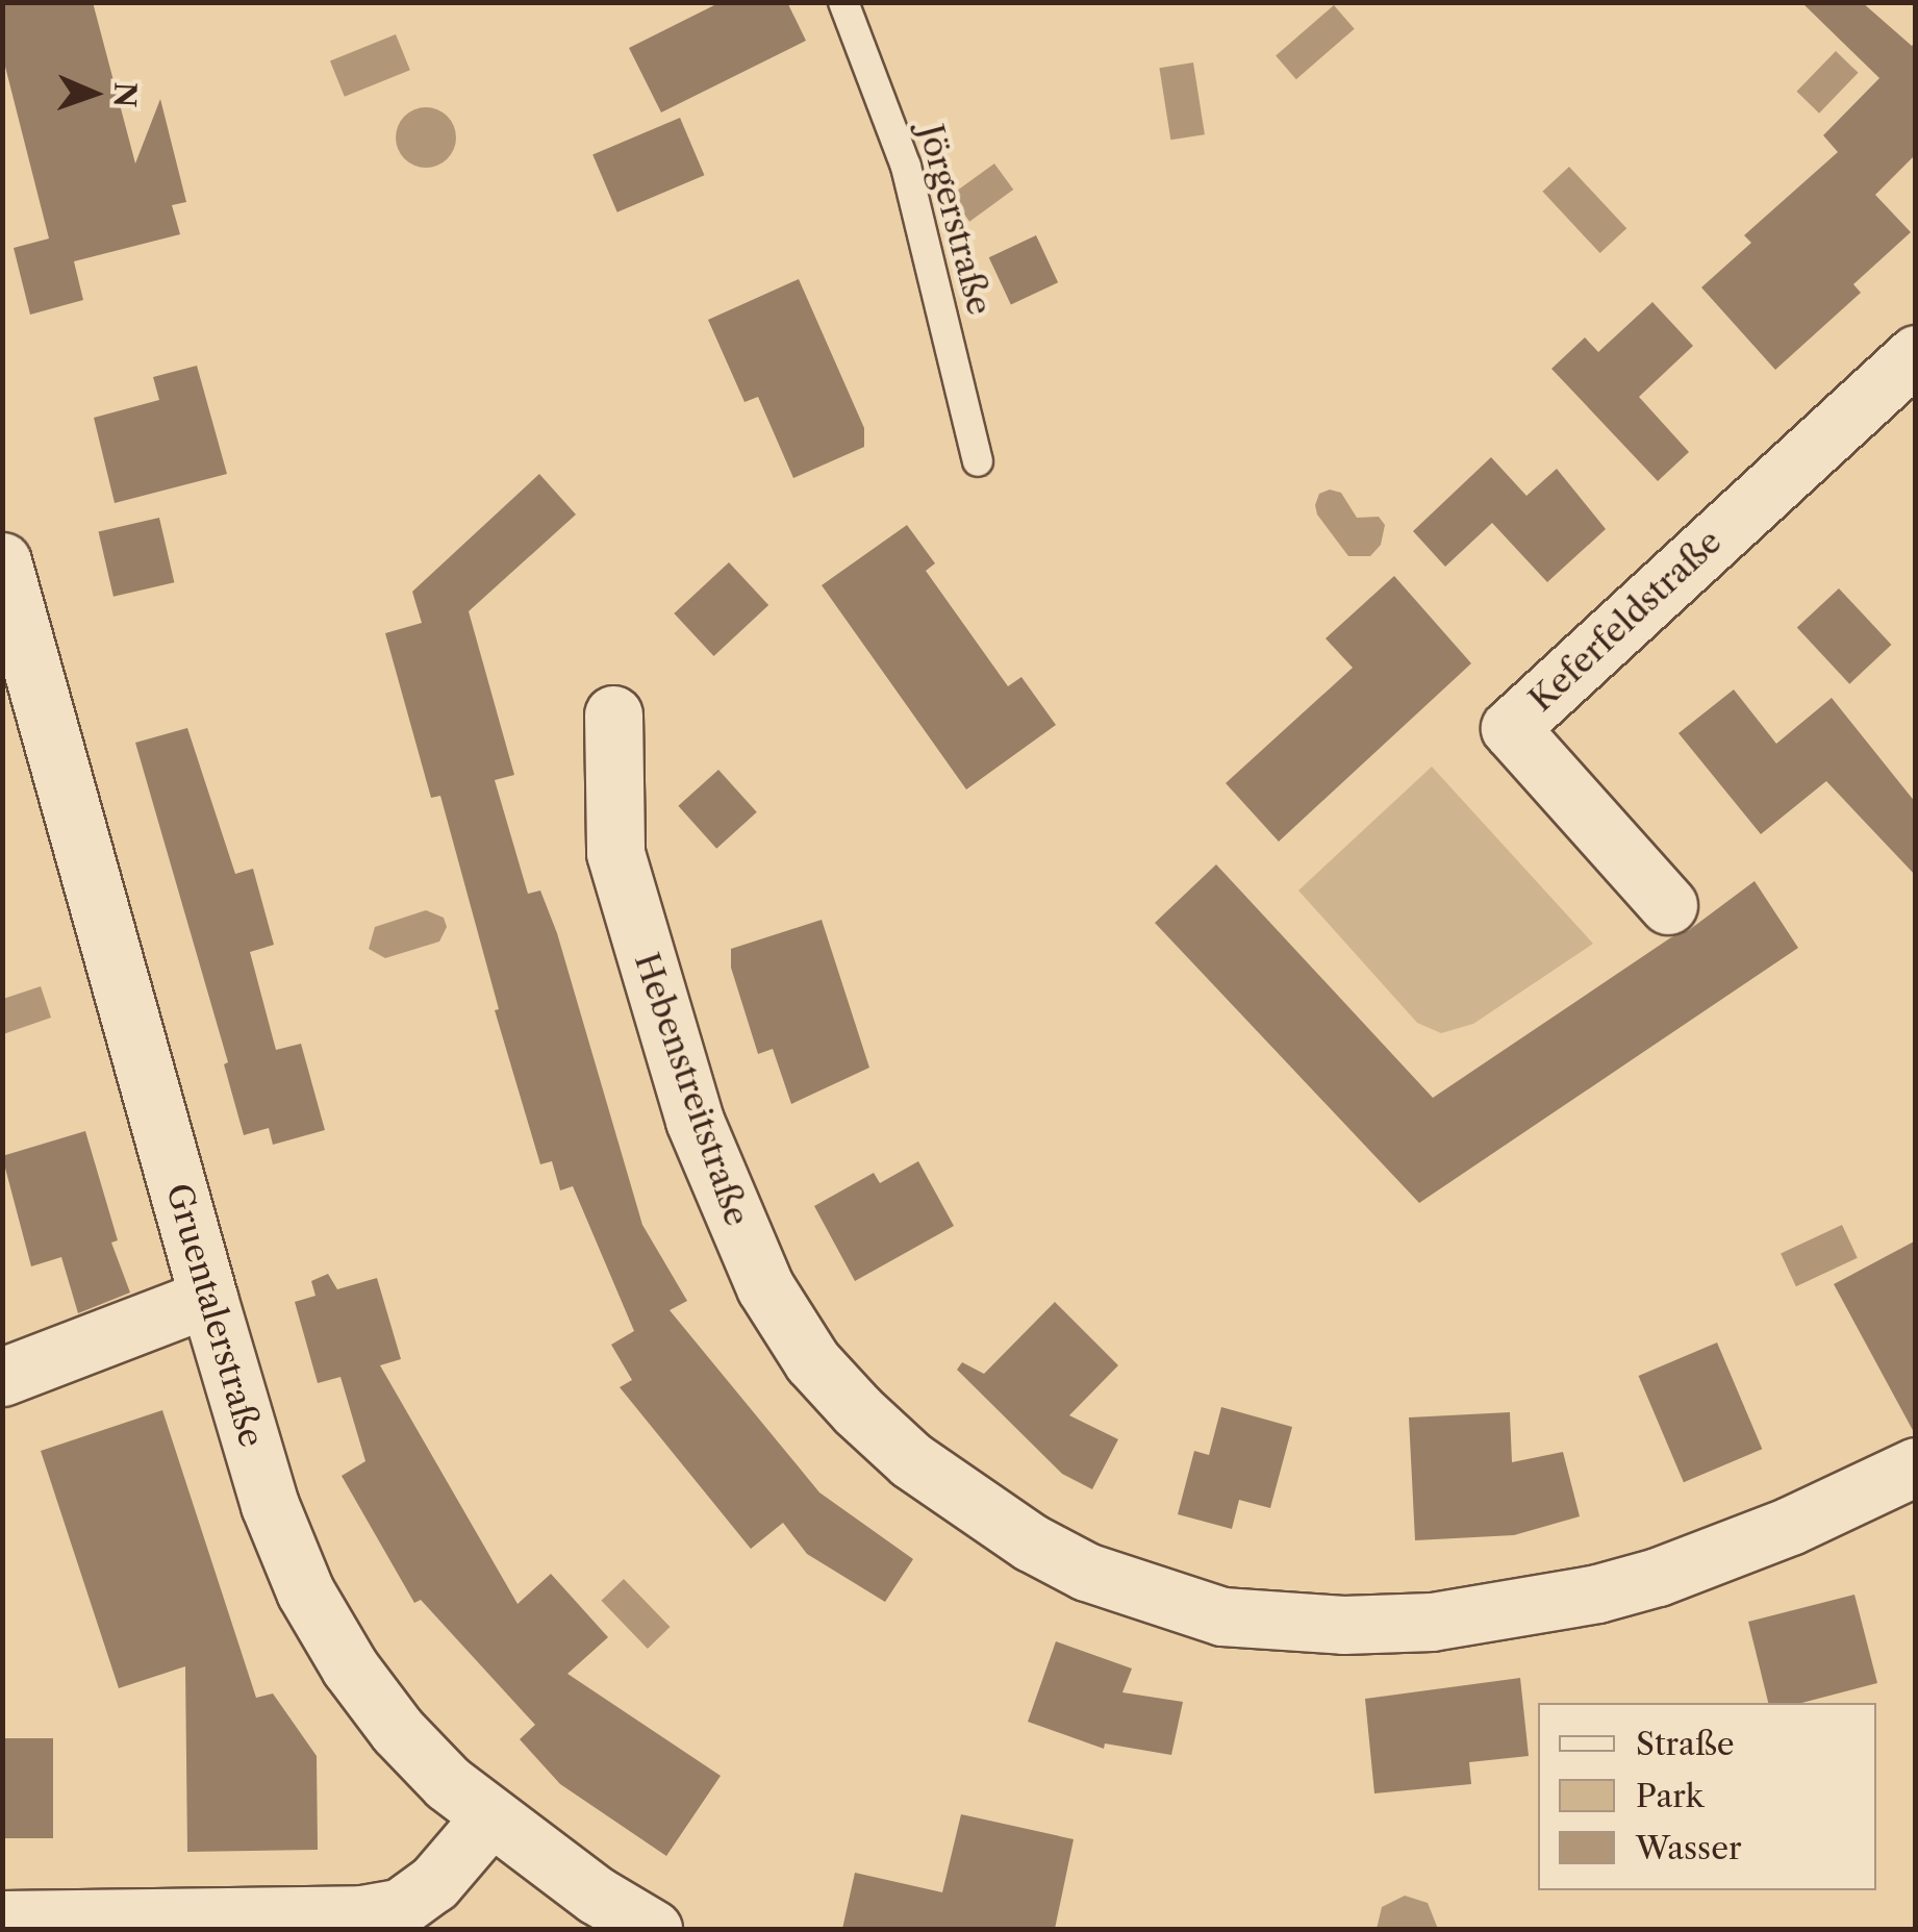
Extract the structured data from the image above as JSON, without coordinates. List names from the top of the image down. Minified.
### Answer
{"streets":{"street":["Keferfeldstraße","Hebenstreitstraße","Gruentalerstraße"],"lane":["Jörgerstraße"]},"legend":["Straße","Park","Wasser"],"north":"right"}
